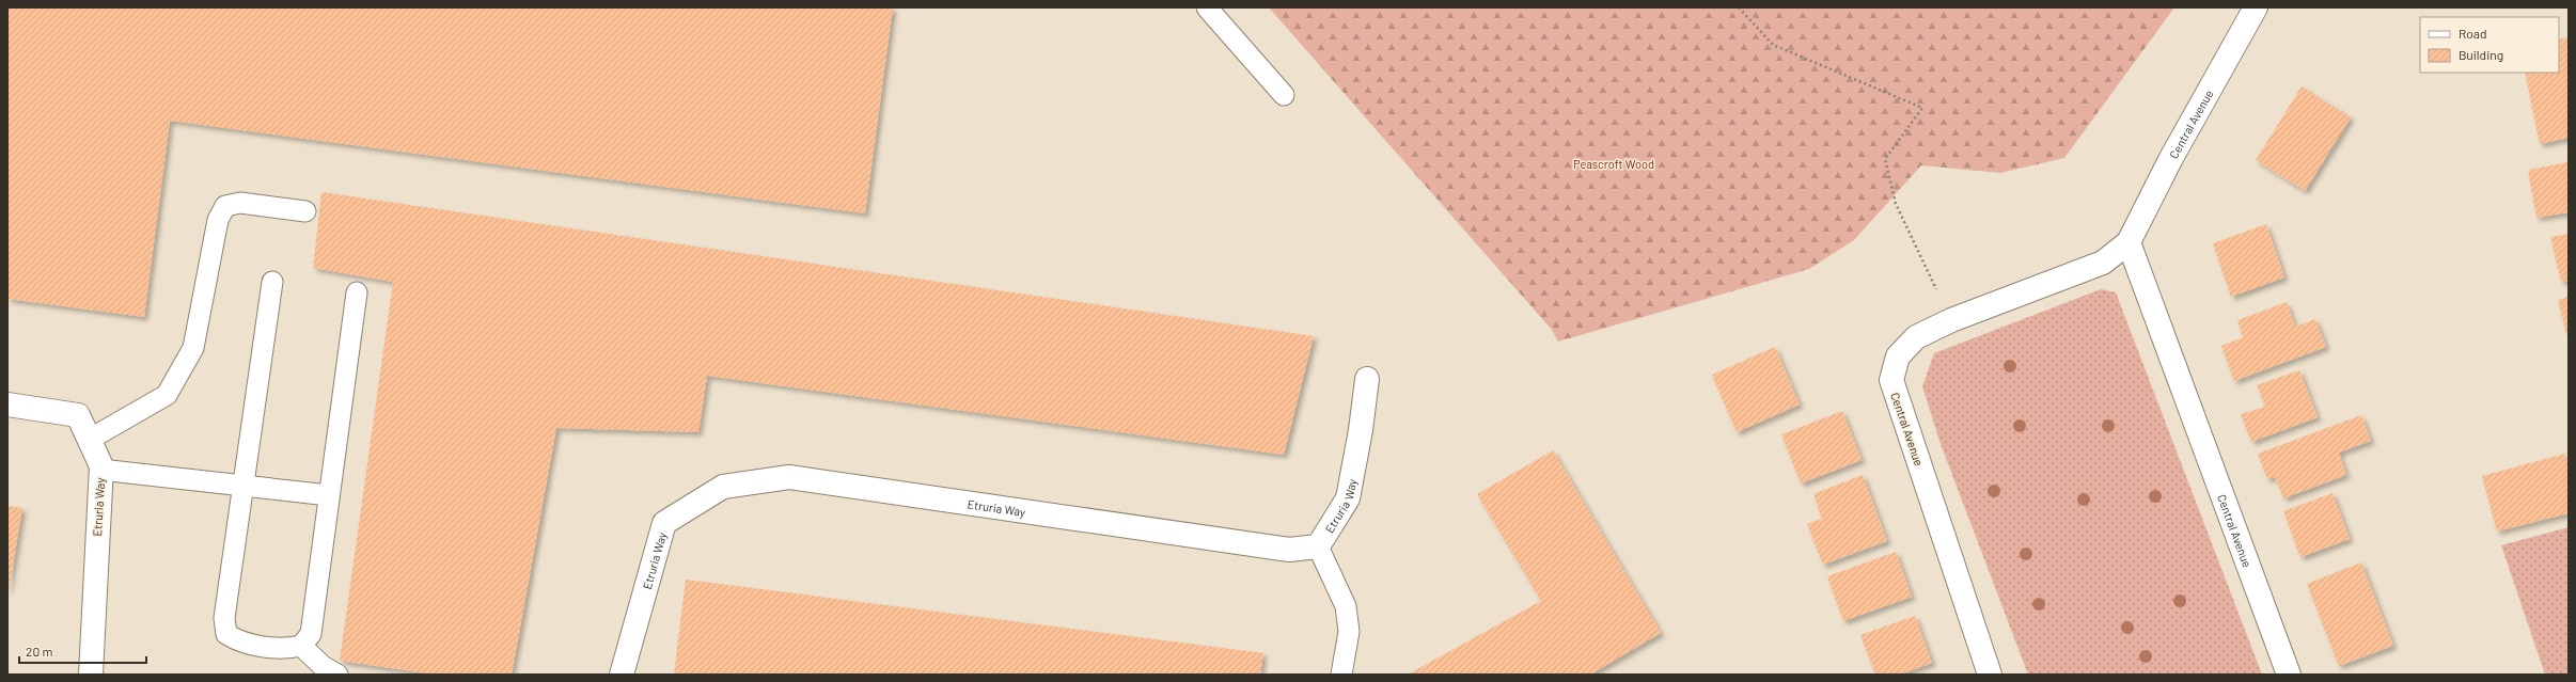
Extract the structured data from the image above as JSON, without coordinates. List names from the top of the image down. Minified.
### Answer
{"streets":{"street":["Central Avenue","Etruria Way"]},"parks":["Peascroft Wood"],"legend":["Road","Building"],"scale_bar":"20 m"}
